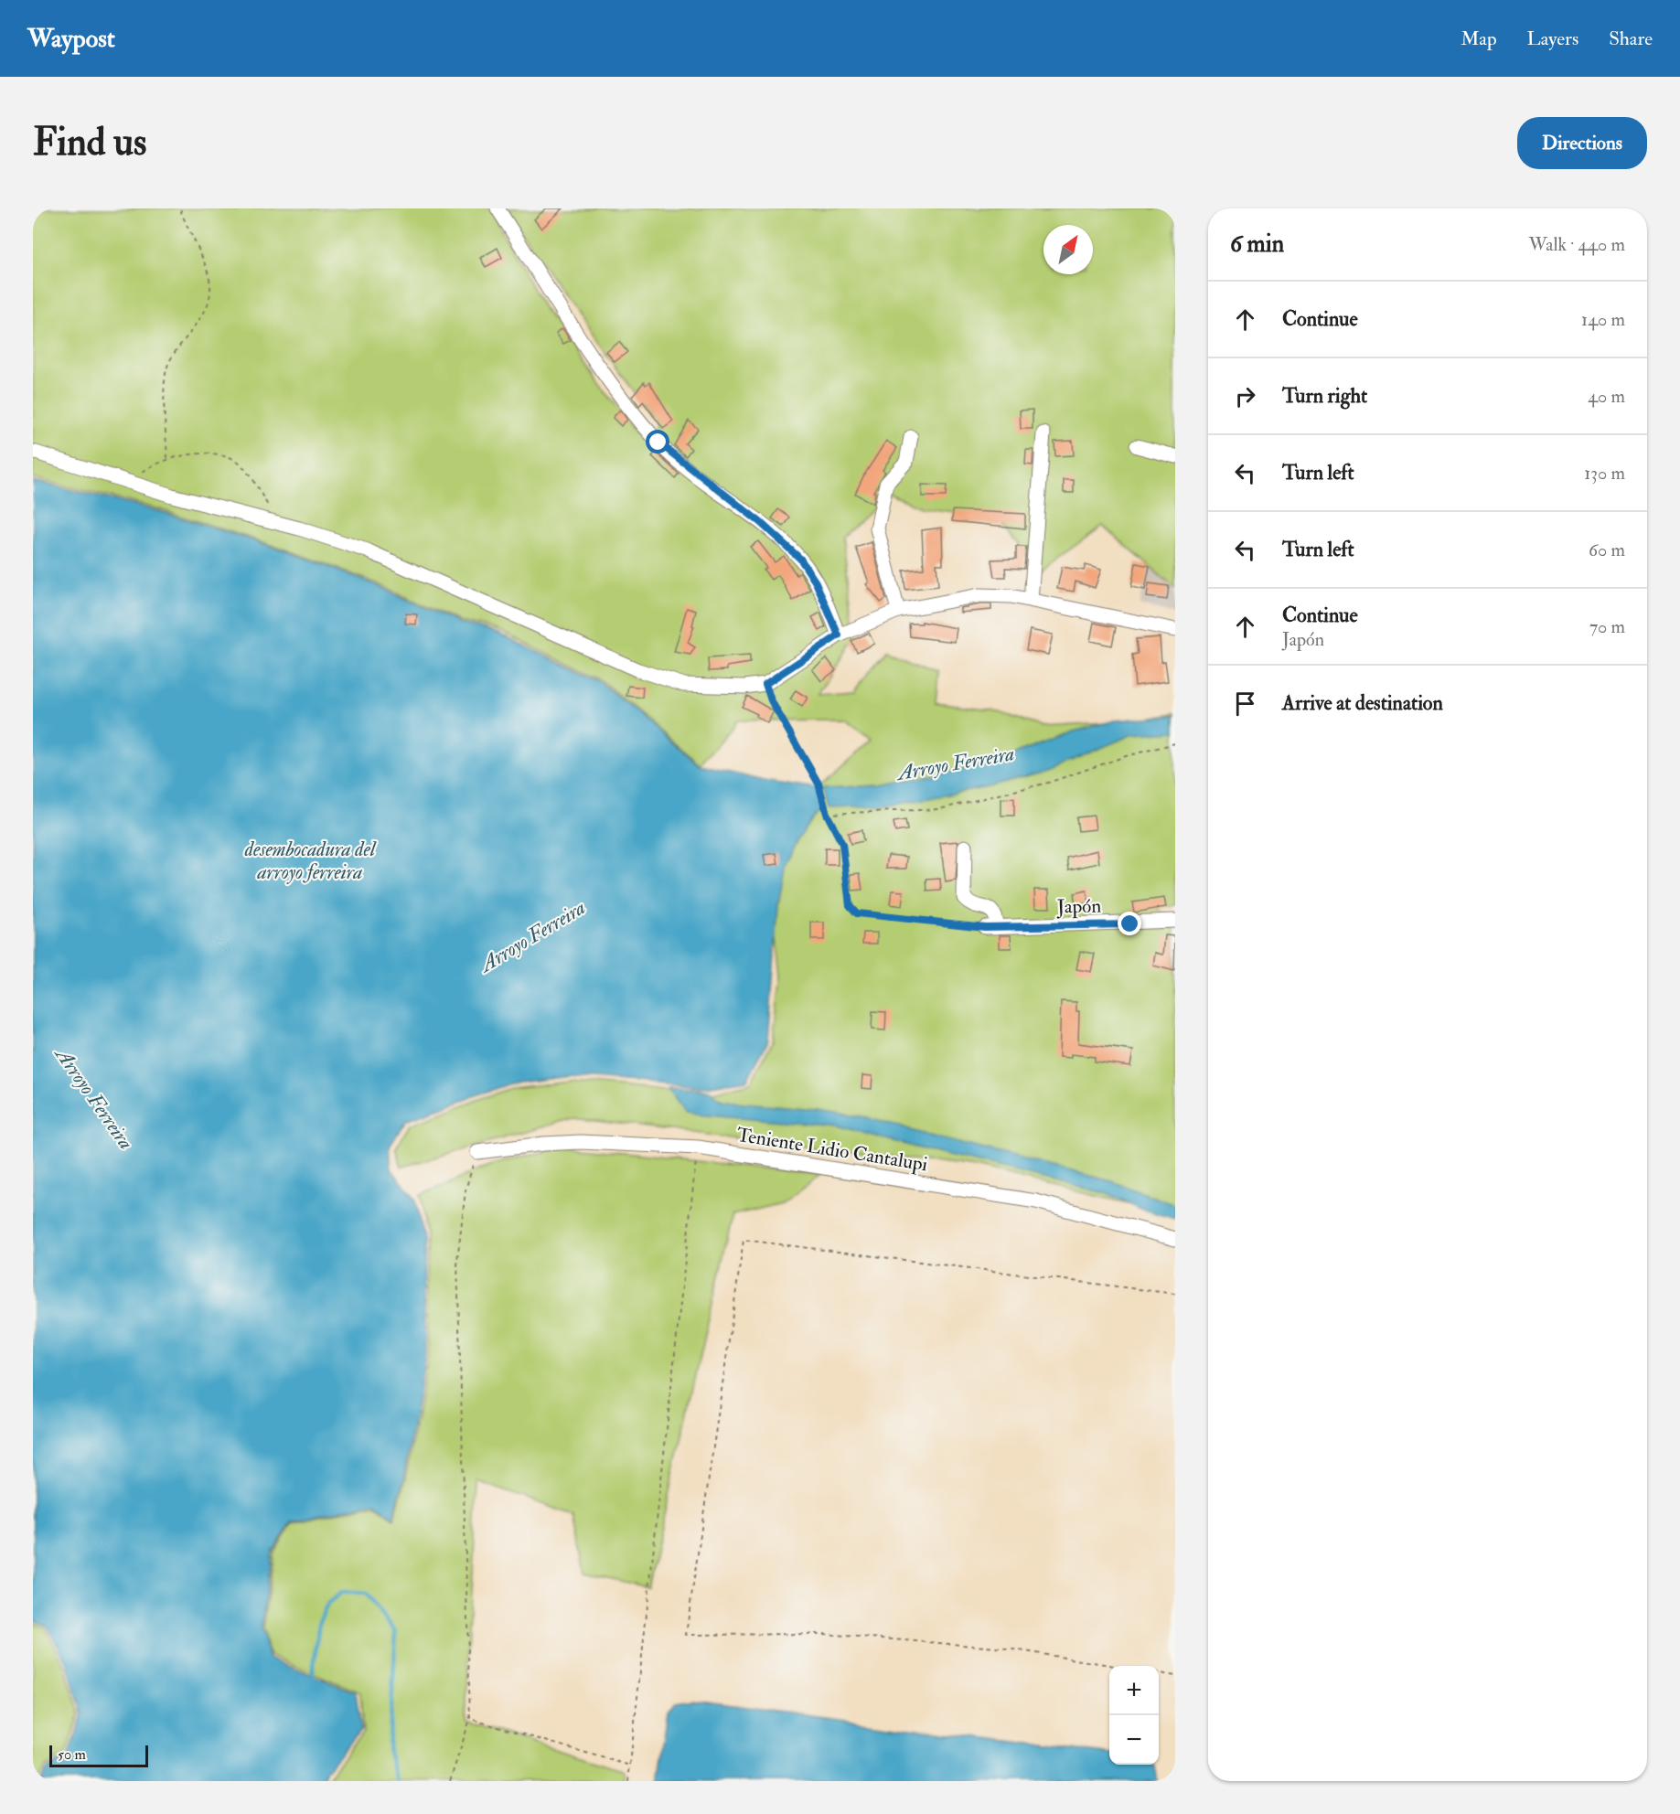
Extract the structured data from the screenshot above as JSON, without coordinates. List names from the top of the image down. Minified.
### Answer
{"streets":{"street":["Japón","Teniente Lidio Cantalupi"]},"water":["Arroyo Ferreira","desembocadura del arroyo ferreira"],"scale_bar":"50 m","north":"top right","page":{"header":"Waypost","nav":["Map","Layers","Share"],"buttons":"Directions","title":"Find us","heading":["6 min","Walk · 440 m"],"list":[["Continue","140 m"],["Turn right","40 m"],["Turn left","130 m"],["Turn left","60 m"],["Continue","Japón","70 m"],"Arrive at destination"],"map_buttons":["+","−"],"scale":"50 m"}}
